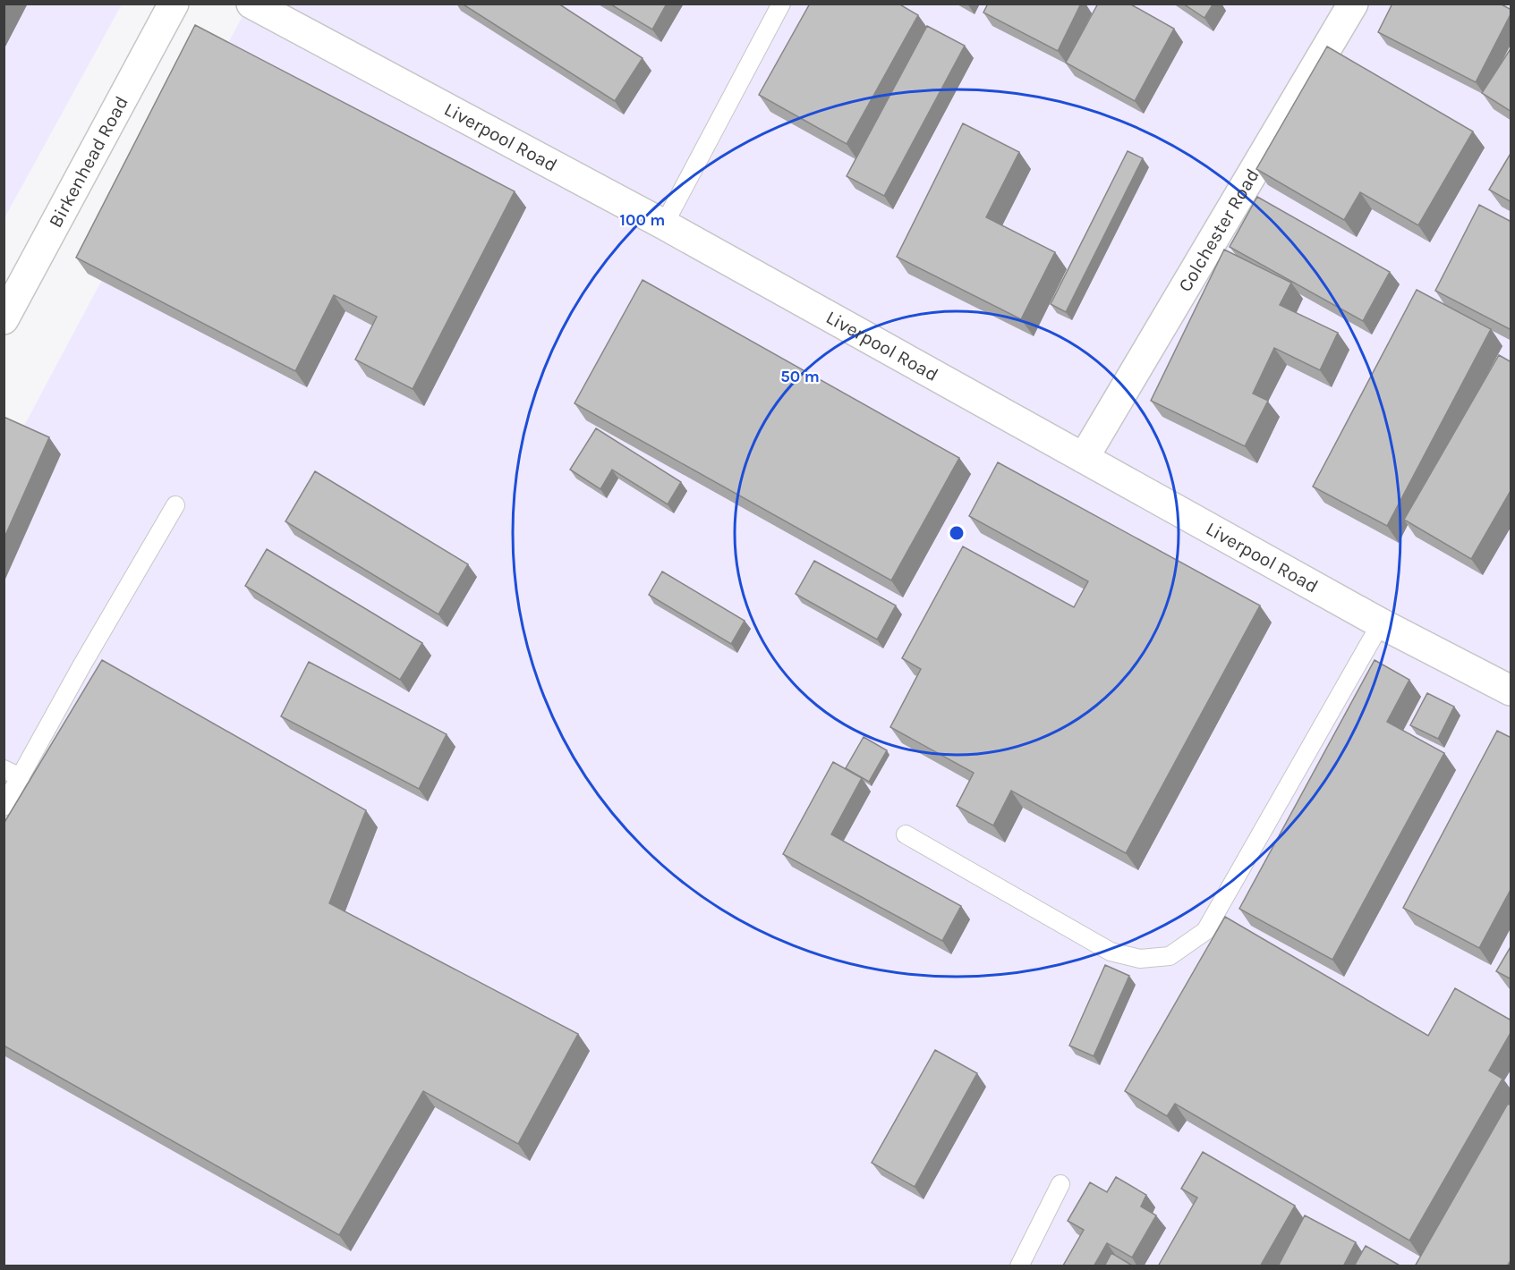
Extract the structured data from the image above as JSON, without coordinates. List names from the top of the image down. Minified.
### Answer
{"streets":{"street":["Liverpool Road","Birkenhead Road","Colchester Road"]},"crossings":[["Liverpool Road","Colchester Road"]],"rings":["100 m","50 m"]}
